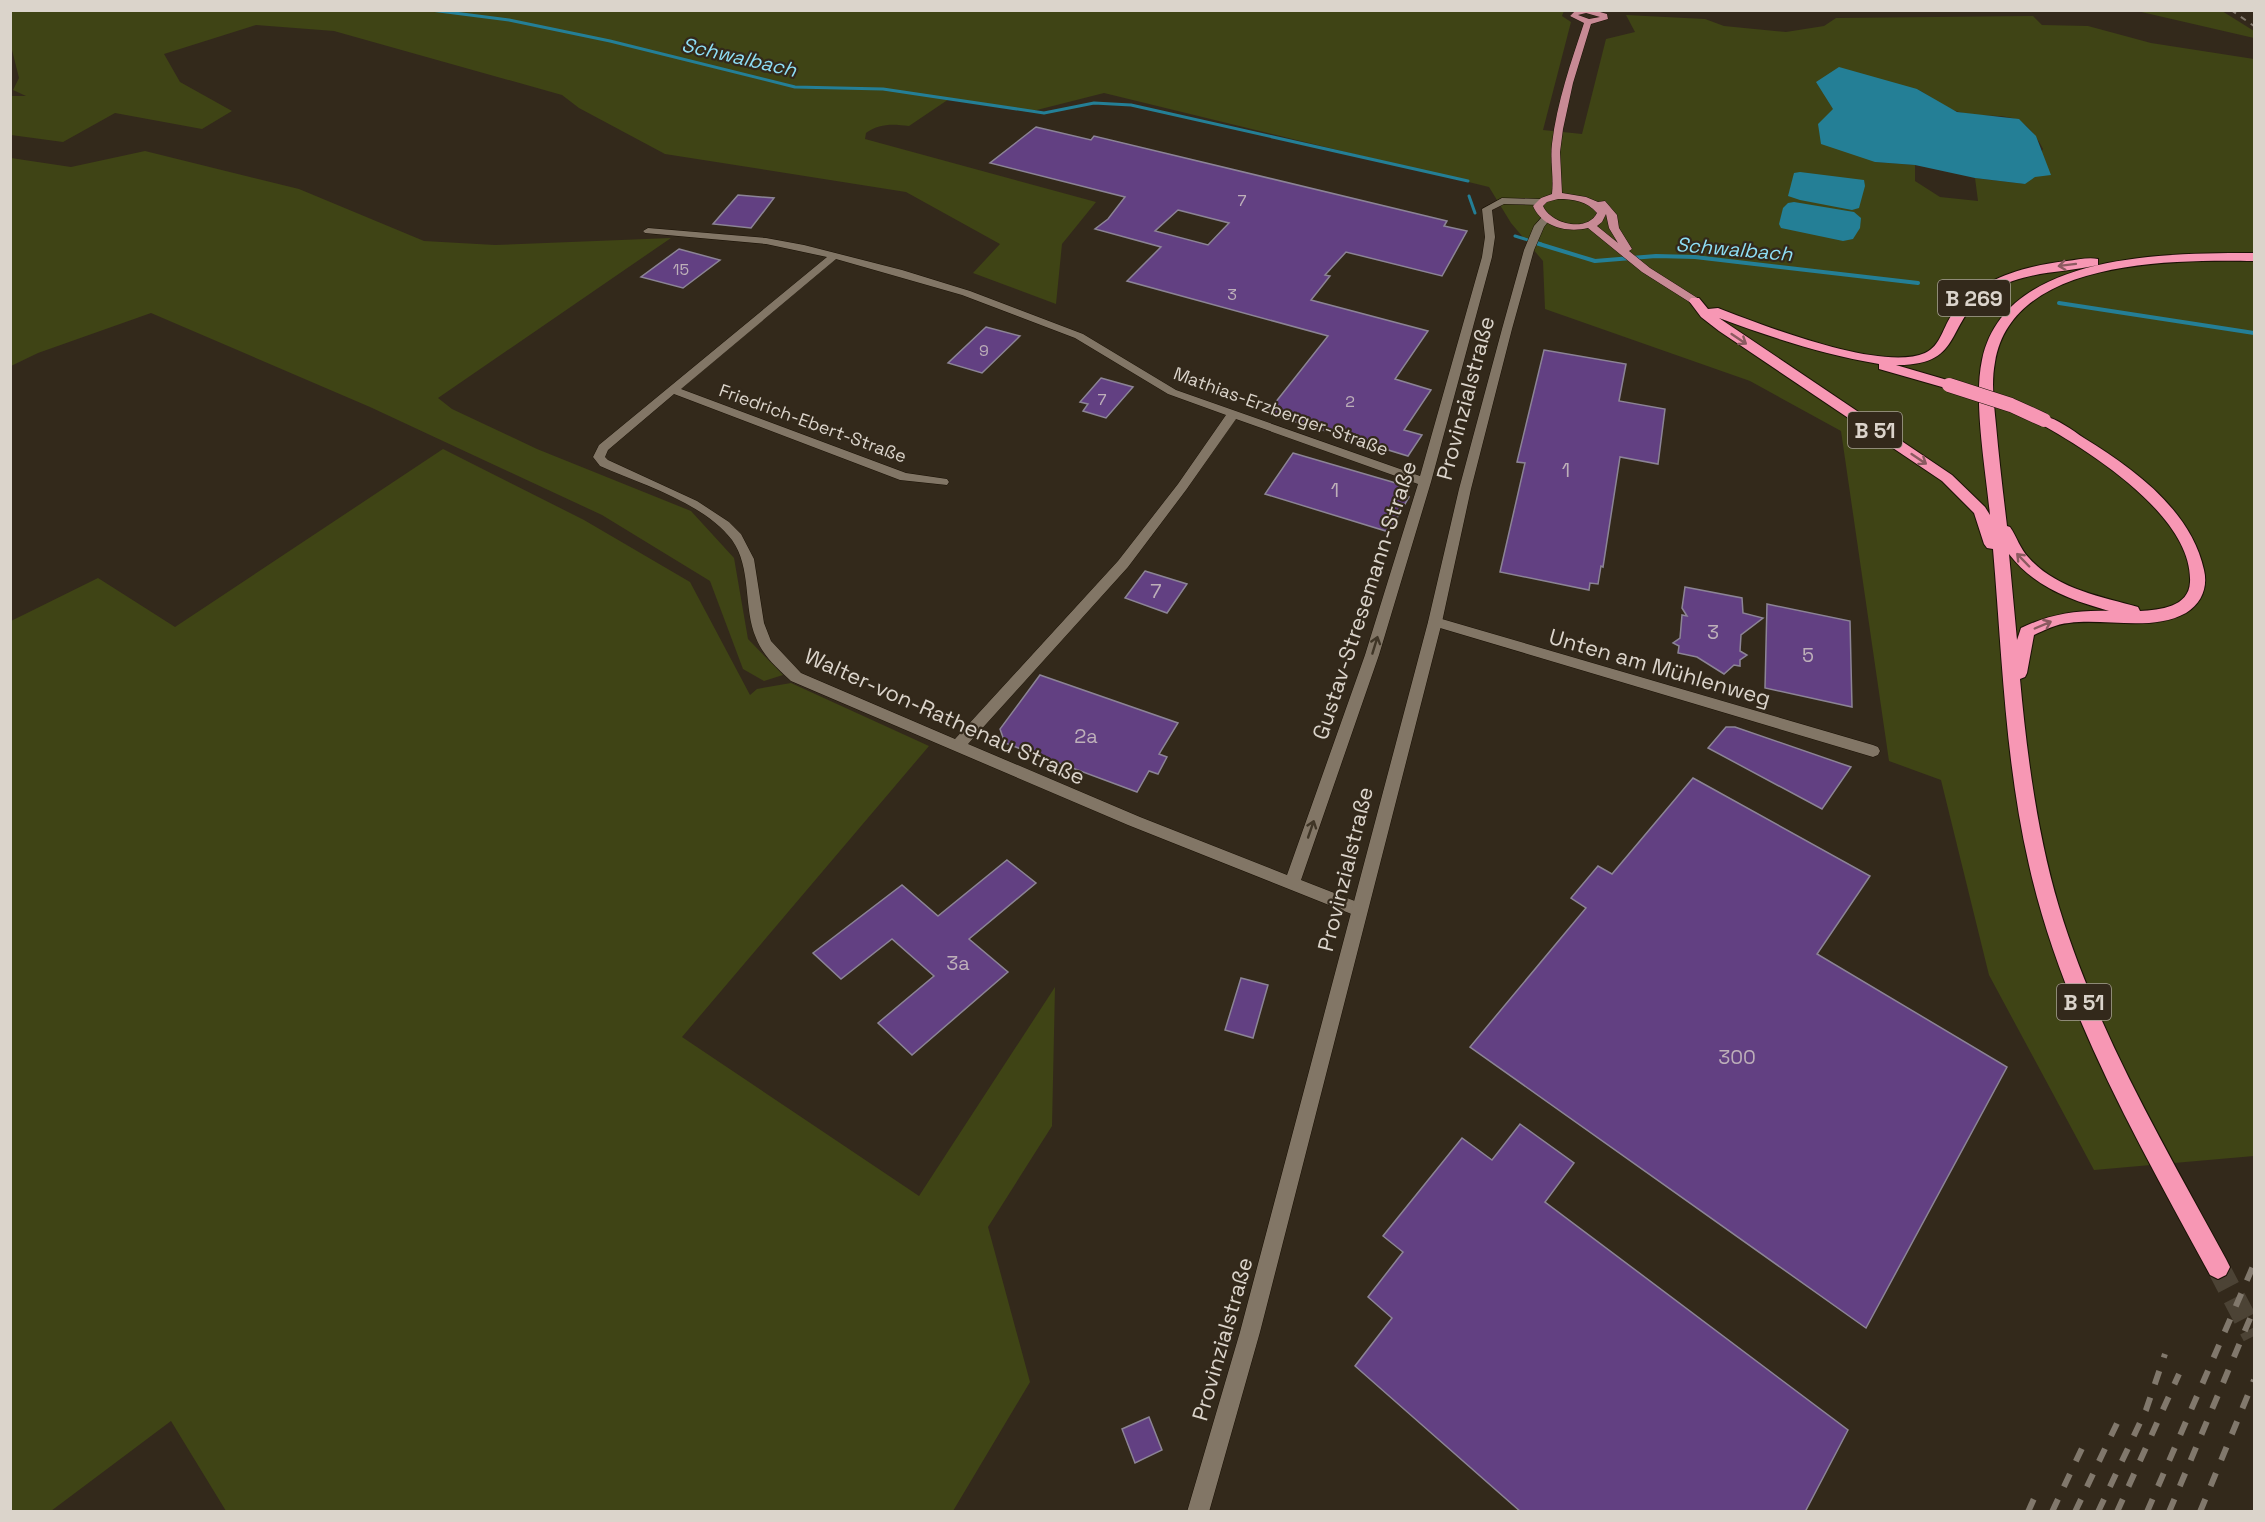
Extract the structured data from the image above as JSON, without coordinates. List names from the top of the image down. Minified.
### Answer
{"streets":{"highway":["B 269","B 51"],"street":["Provinzialstraße","Mathias-Erzberger-Straße","Friedrich-Ebert-Straße","Gustav-Stresemann-Straße","Unten am Mühlenweg","Walter-von-Rathenau Straße"]},"crossings":[["B 269","B 51"],["Provinzialstraße","Gustav-Stresemann-Straße"],["Provinzialstraße","Unten am Mühlenweg"],["Provinzialstraße","Walter-von-Rathenau Straße"],["Mathias-Erzberger-Straße","Gustav-Stresemann-Straße"],["Mathias-Erzberger-Straße","Walter-von-Rathenau Straße"],["Friedrich-Ebert-Straße","Walter-von-Rathenau Straße"],["Gustav-Stresemann-Straße","Walter-von-Rathenau Straße"]],"one_way":["Gustav-Stresemann-Straße"],"water":["Schwalbach"],"house_numbers":["7","15","3","9","7","2","1","1","7","3","5","2a","3a","300"]}
